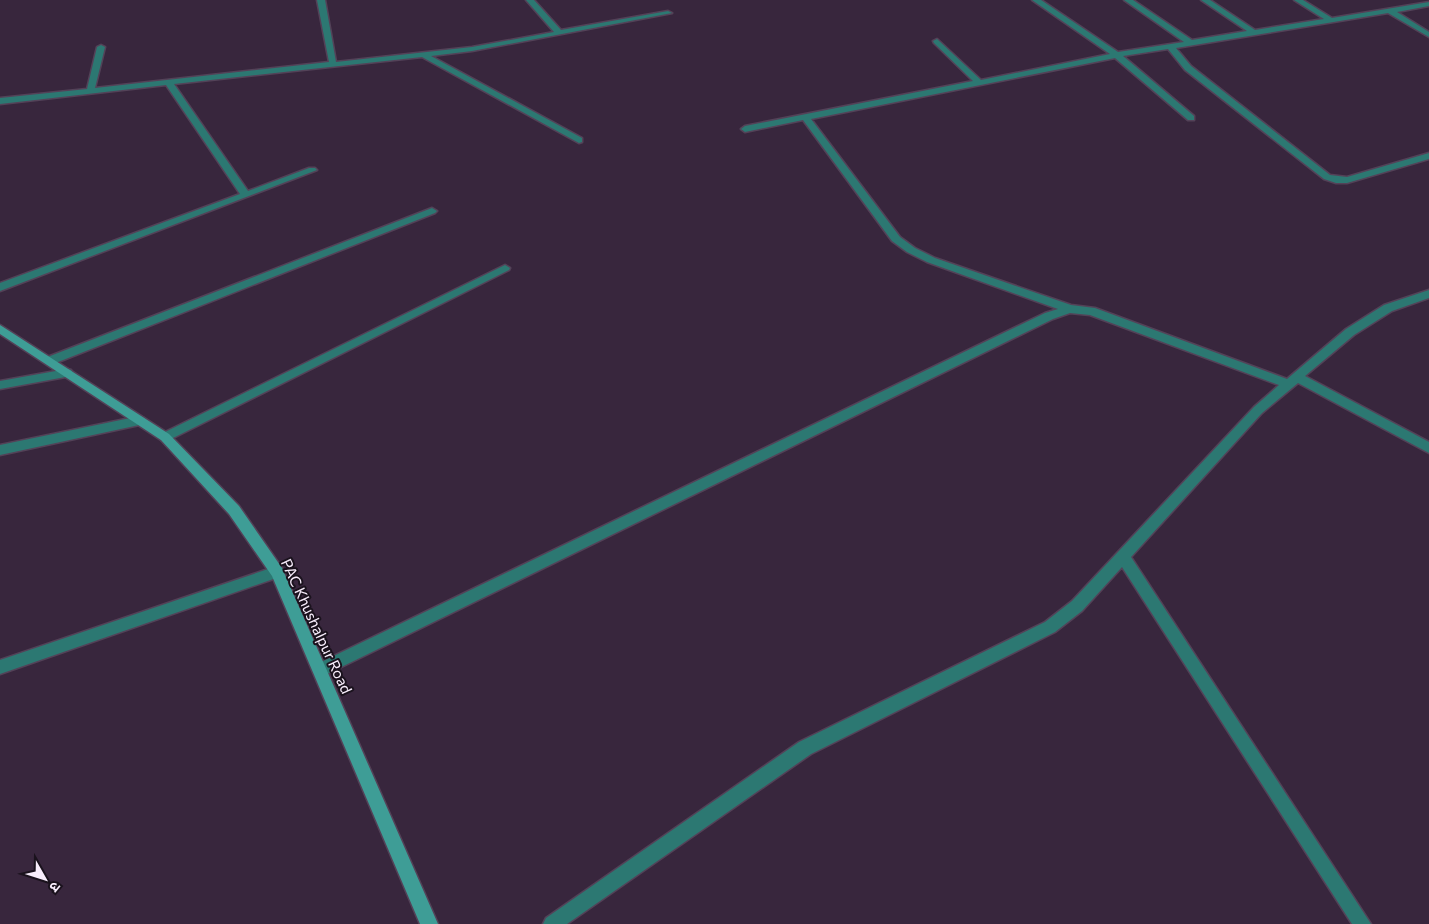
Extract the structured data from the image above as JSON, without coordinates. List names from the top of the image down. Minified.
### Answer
{"streets":{"main road":["PAC Khushalpur Road"]},"north":"bottom right"}
